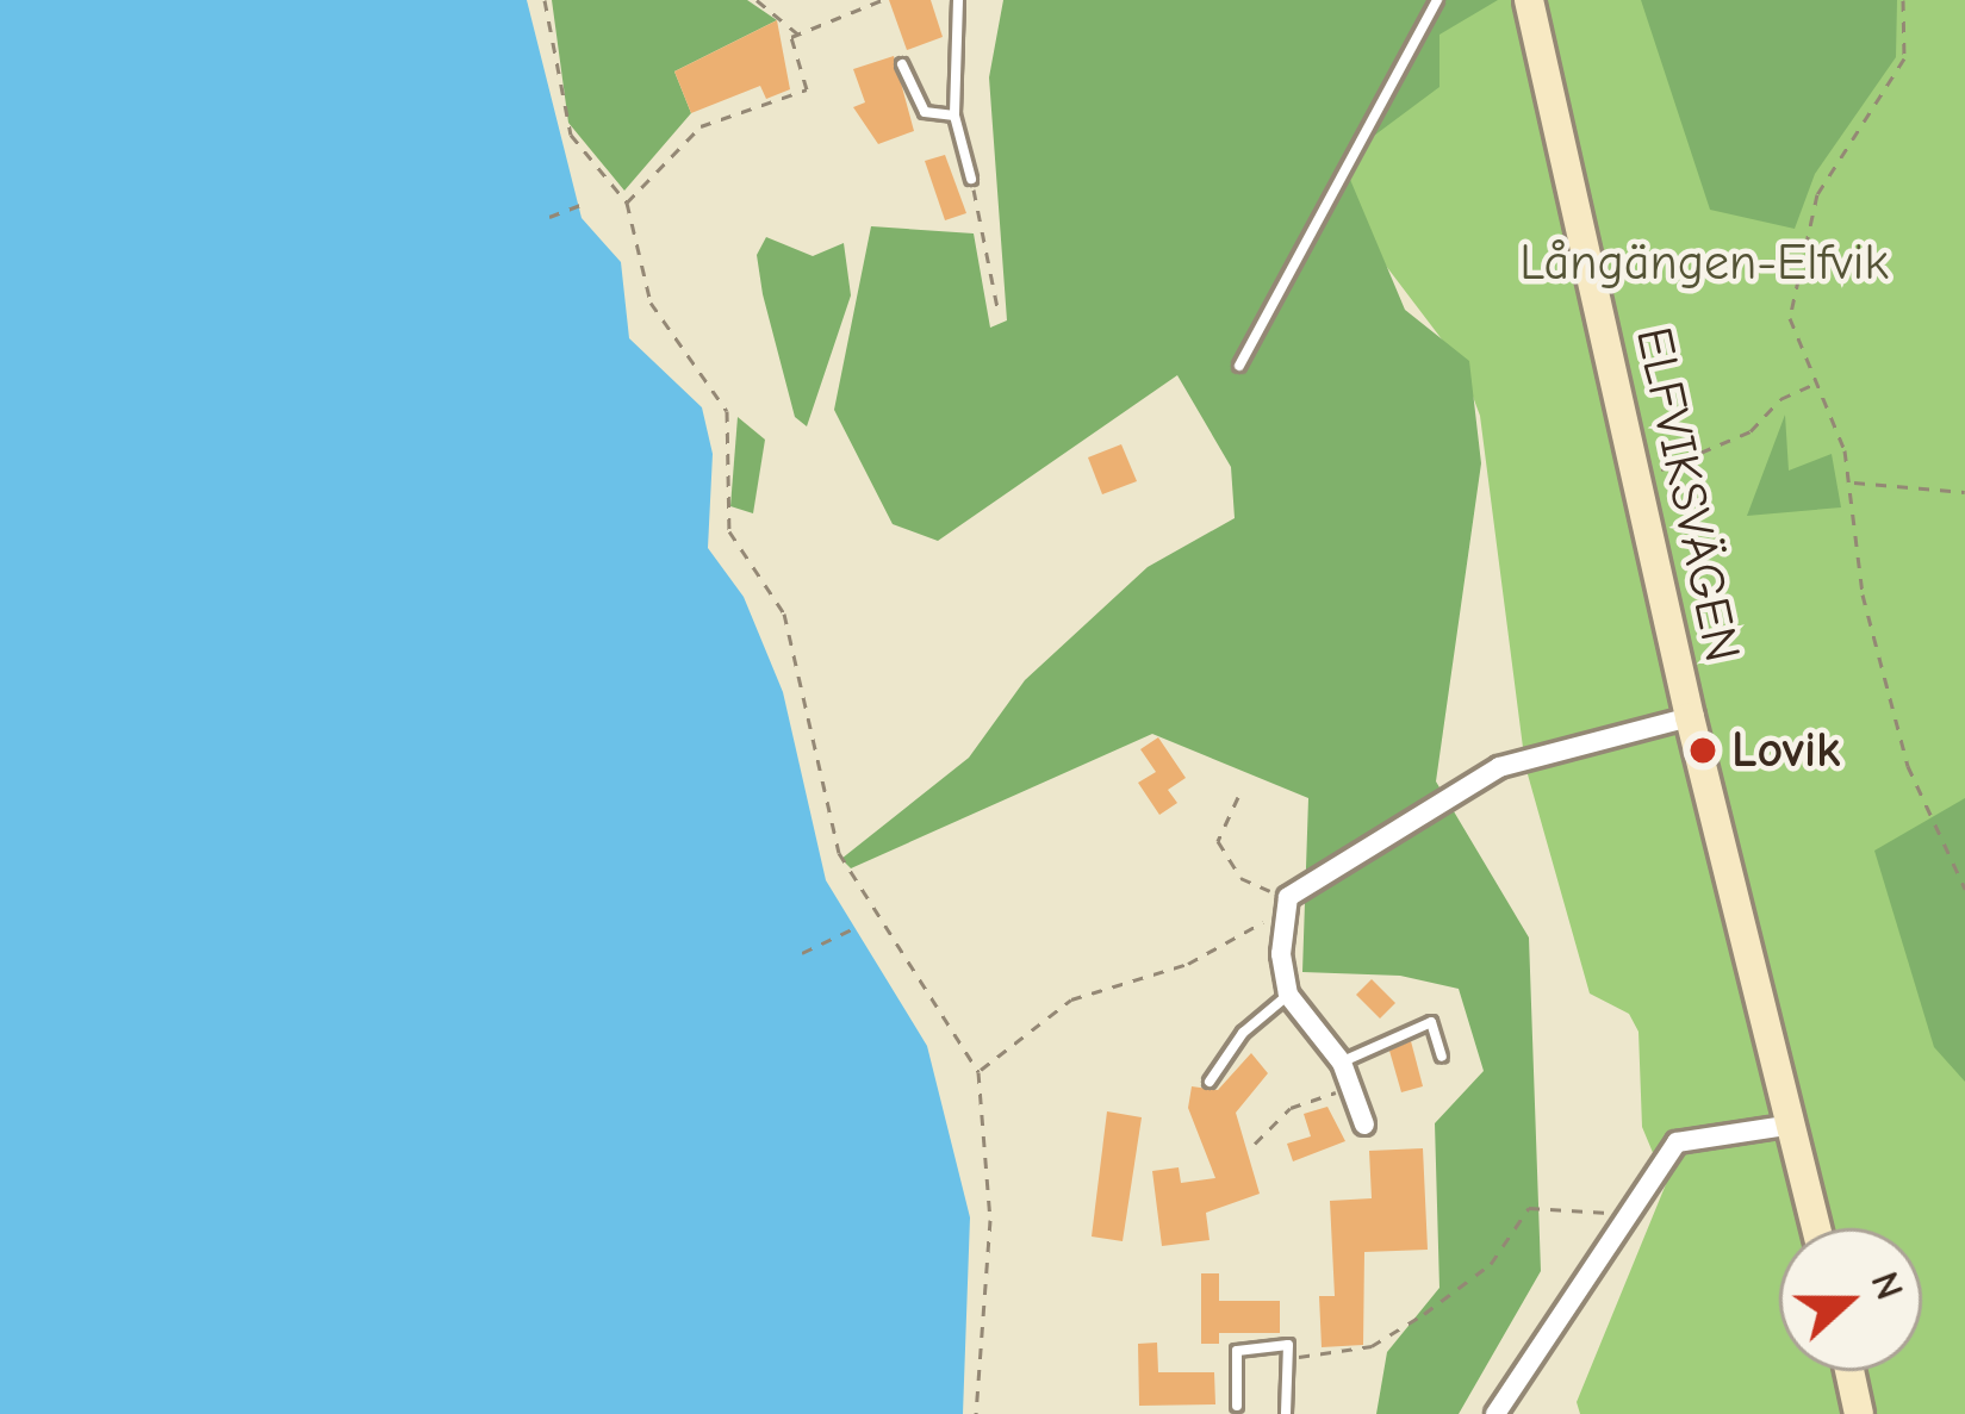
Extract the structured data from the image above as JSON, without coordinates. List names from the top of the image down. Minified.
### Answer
{"streets":{"street":["ELFVIKSVÄGEN"]},"parks":["Långängen-Elfvik"],"places":["Lovik"],"north":"right"}
